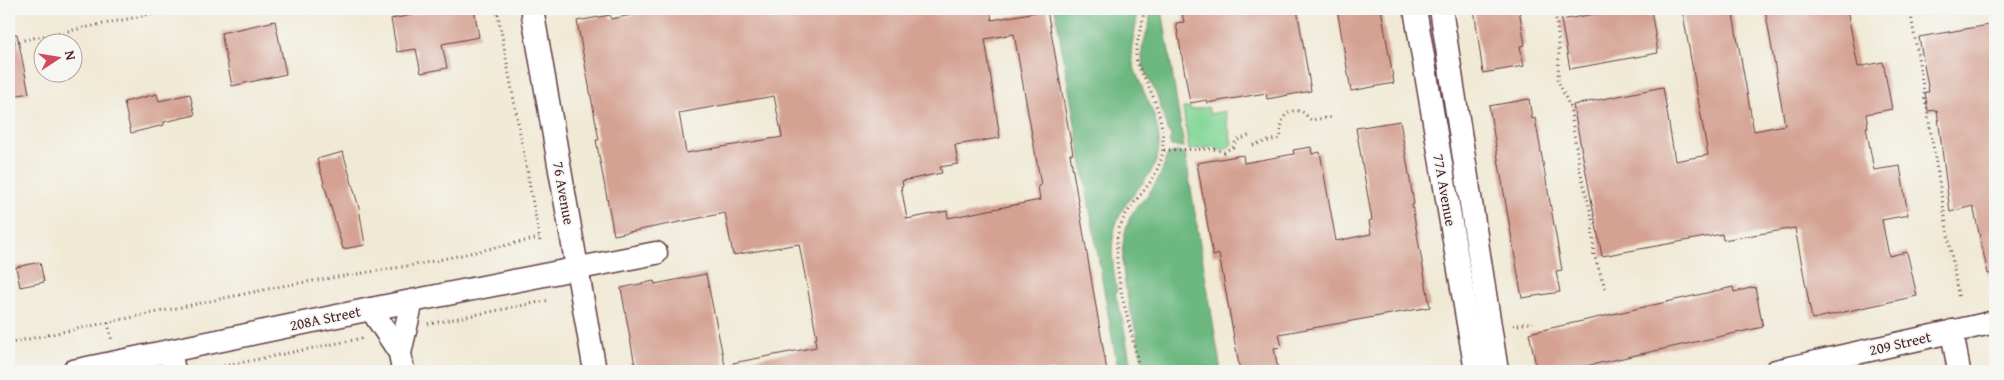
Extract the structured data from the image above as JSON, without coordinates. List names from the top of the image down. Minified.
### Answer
{"streets":{"street":["77A Avenue","76 Avenue","208A Street","209 Street"]},"crossings":[["76 Avenue","208A Street"]],"north":"right"}
